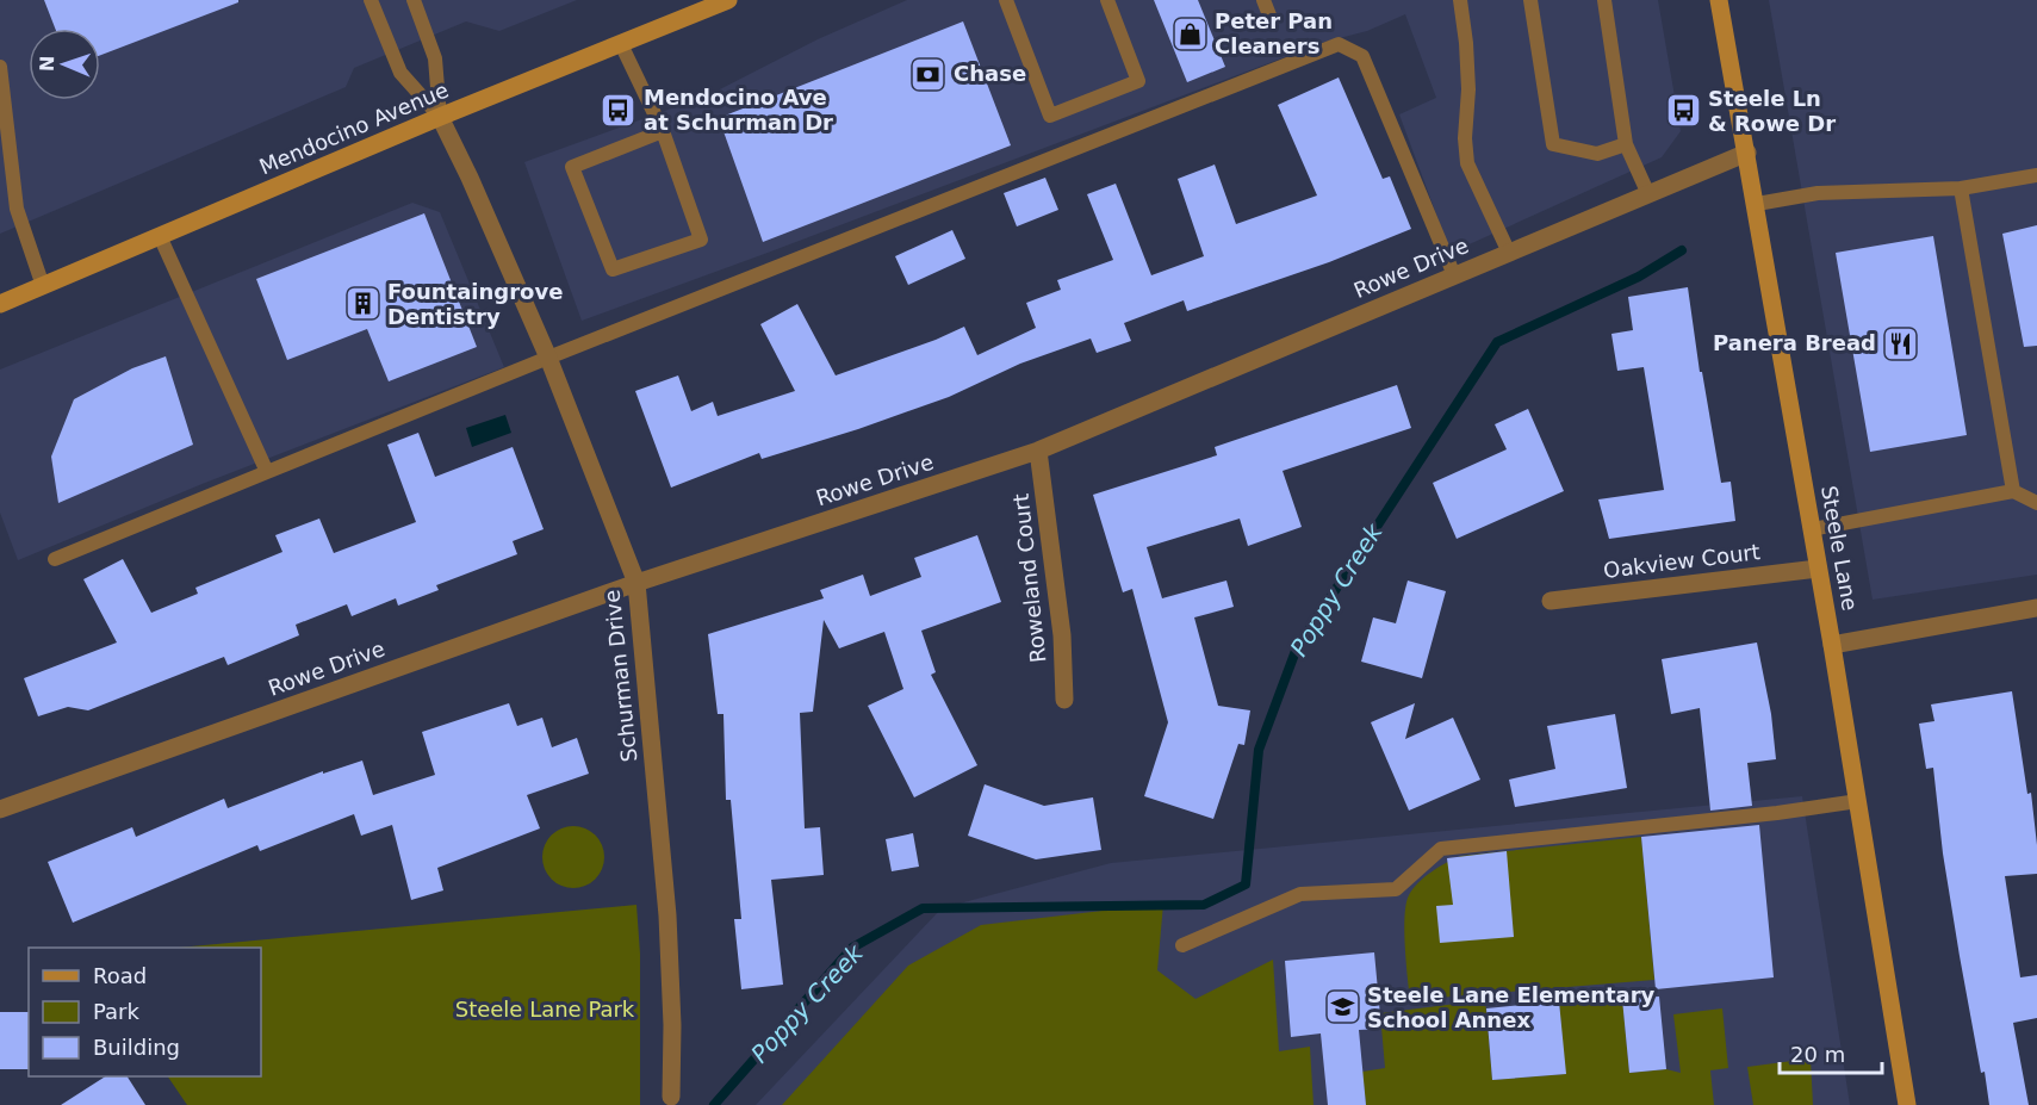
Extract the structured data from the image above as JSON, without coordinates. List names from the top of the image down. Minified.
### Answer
{"streets":{"main road":["Mendocino Avenue","Steele Lane"],"street":["Rowe Drive","Oakview Court","Roweland Court","Schurman Drive"]},"crossings":[["Mendocino Avenue","Schurman Drive"],["Rowe Drive","Steele Lane"],["Rowe Drive","Roweland Court"],["Rowe Drive","Schurman Drive"],["Steele Lane","Oakview Court"]],"water":["Poppy Creek"],"parks":["Steele Lane Park"],"places":{"shop":["Peter Pan Cleaners"],"bank":["Chase"],"bus stop":["Mendocino Ave at Schurman Dr","Steele Ln & Rowe Dr"],"building":["Fountaingrove Dentistry"],"restaurant":["Panera Bread"],"school or university":["Steele Lane Elementary School Annex"]},"legend":["Road","Park","Building"],"scale_bar":"20 m","north":"left"}
